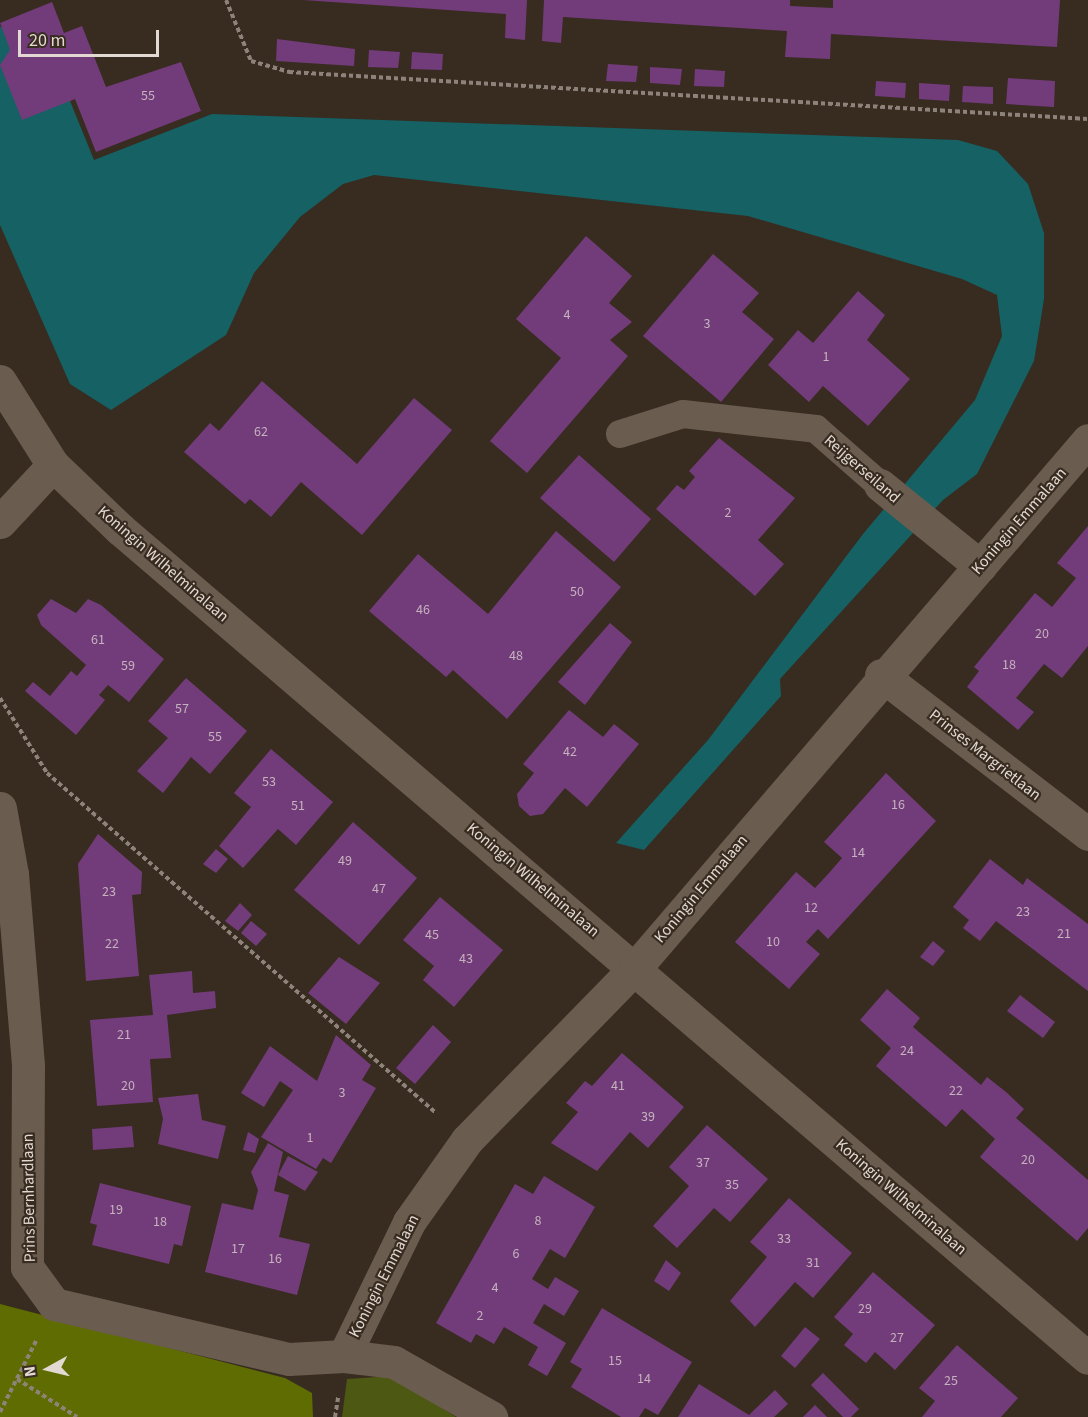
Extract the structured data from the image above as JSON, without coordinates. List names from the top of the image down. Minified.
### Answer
{"streets":{"street":["Reijgerseiland","Koningin Emmalaan","Koningin Wilhelminalaan","Prinses Margrietlaan","Prins Bernhardlaan"]},"crossings":[["Reijgerseiland","Koningin Emmalaan"],["Koningin Emmalaan","Koningin Wilhelminalaan"],["Koningin Emmalaan","Prinses Margrietlaan"]],"house_numbers":["55","4","3","1","62","2","50","46","20","61","48","18","59","57","55","42","53","16","51","14","49","47","23","12","23","21","45","10","22","43","21","24","20","41","22","3","39","1","20","37","35","19","8","18","33","17","6","16","31","4","29","2","27","15","14","25"],"scale_bar":"20 m","north":"left"}
